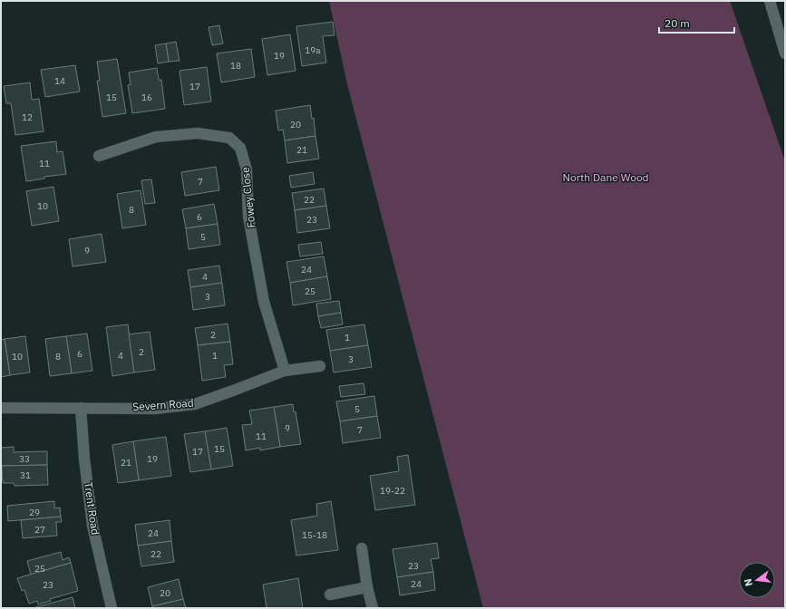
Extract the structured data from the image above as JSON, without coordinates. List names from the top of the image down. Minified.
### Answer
{"streets":{"street":["Fowey Close","Severn Road","Trent Road"]},"crossings":[["Fowey Close","Severn Road"],["Severn Road","Trent Road"]],"parks":["North Dane Wood"],"house_numbers":["19a","19","18","14","17","15","16","12","20","21","11","7","22","10","8","6","23","5","9","24","4","25","3","2","1","2","6","4","1","10","8","3","5","9","7","11","15","17","33","19","21","31","19-22","29","27","24","15-18","22","23","25","24","23","20"],"scale_bar":"20 m","north":"left"}
